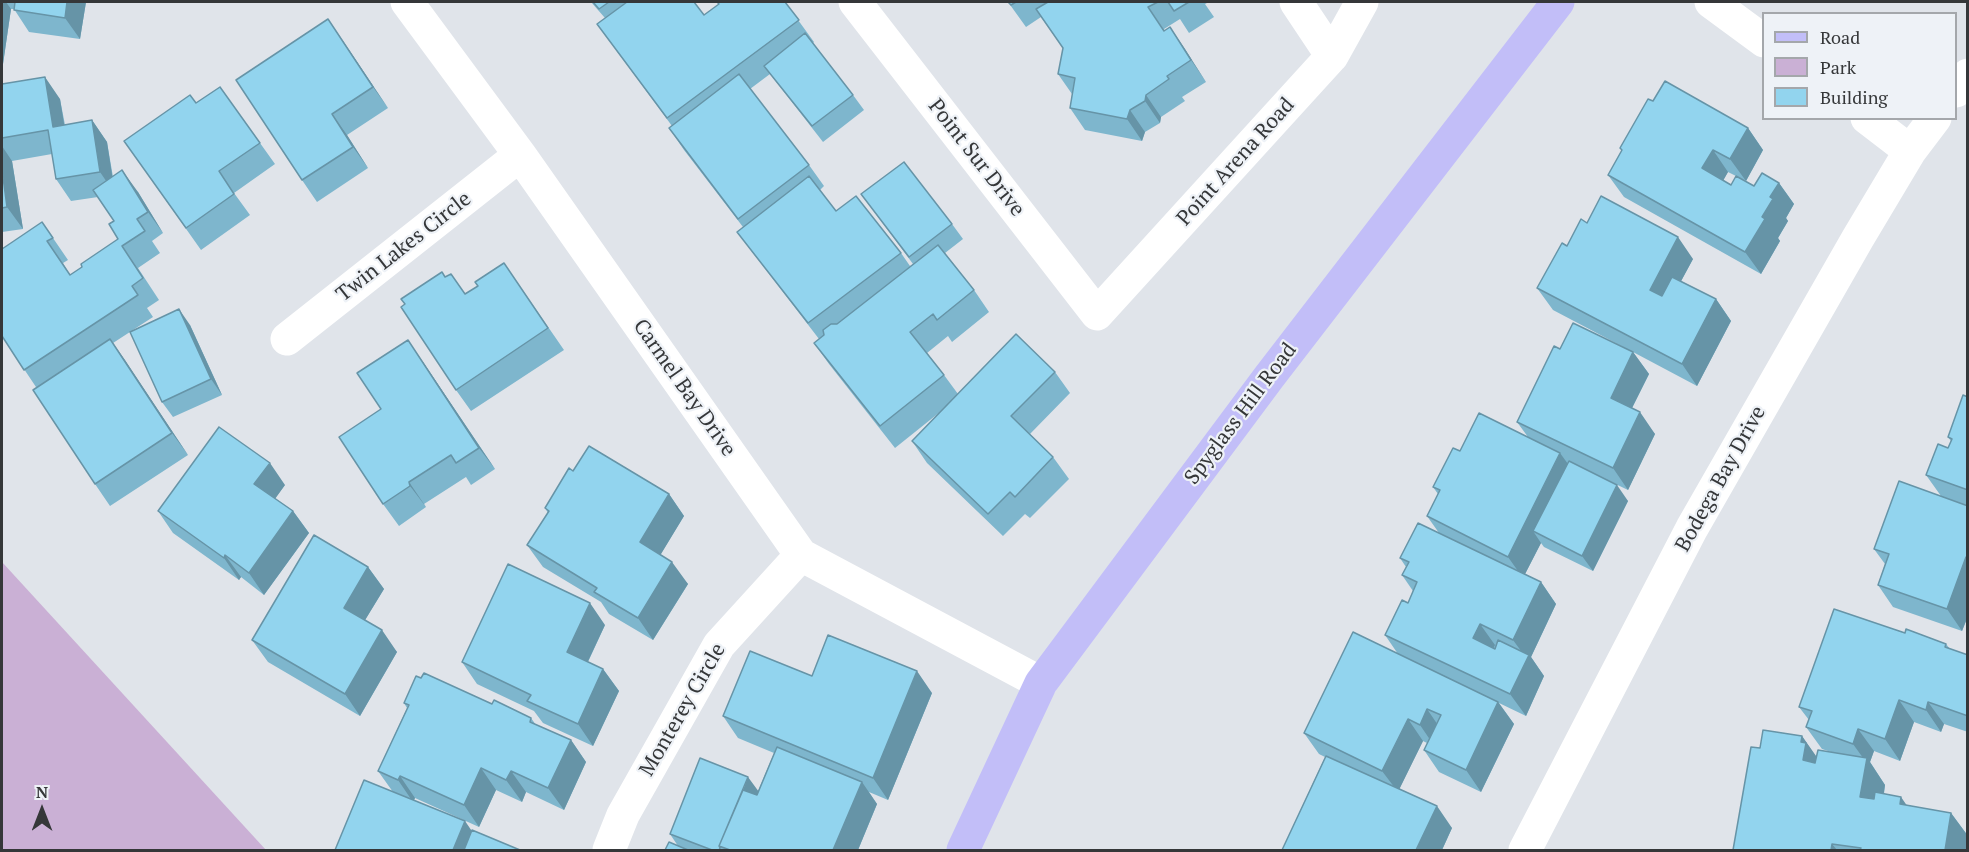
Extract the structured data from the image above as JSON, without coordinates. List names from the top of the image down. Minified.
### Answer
{"streets":{"main road":["Spyglass Hill Road"],"street":["Point Sur Drive","Point Arena Road","Twin Lakes Circle","Carmel Bay Drive","Bodega Bay Drive","Monterey Circle"]},"crossings":[["Point Sur Drive","Point Arena Road"],["Twin Lakes Circle","Carmel Bay Drive"],["Carmel Bay Drive","Spyglass Hill Road"],["Carmel Bay Drive","Monterey Circle"]],"legend":["Road","Park","Building"],"north":"top"}
